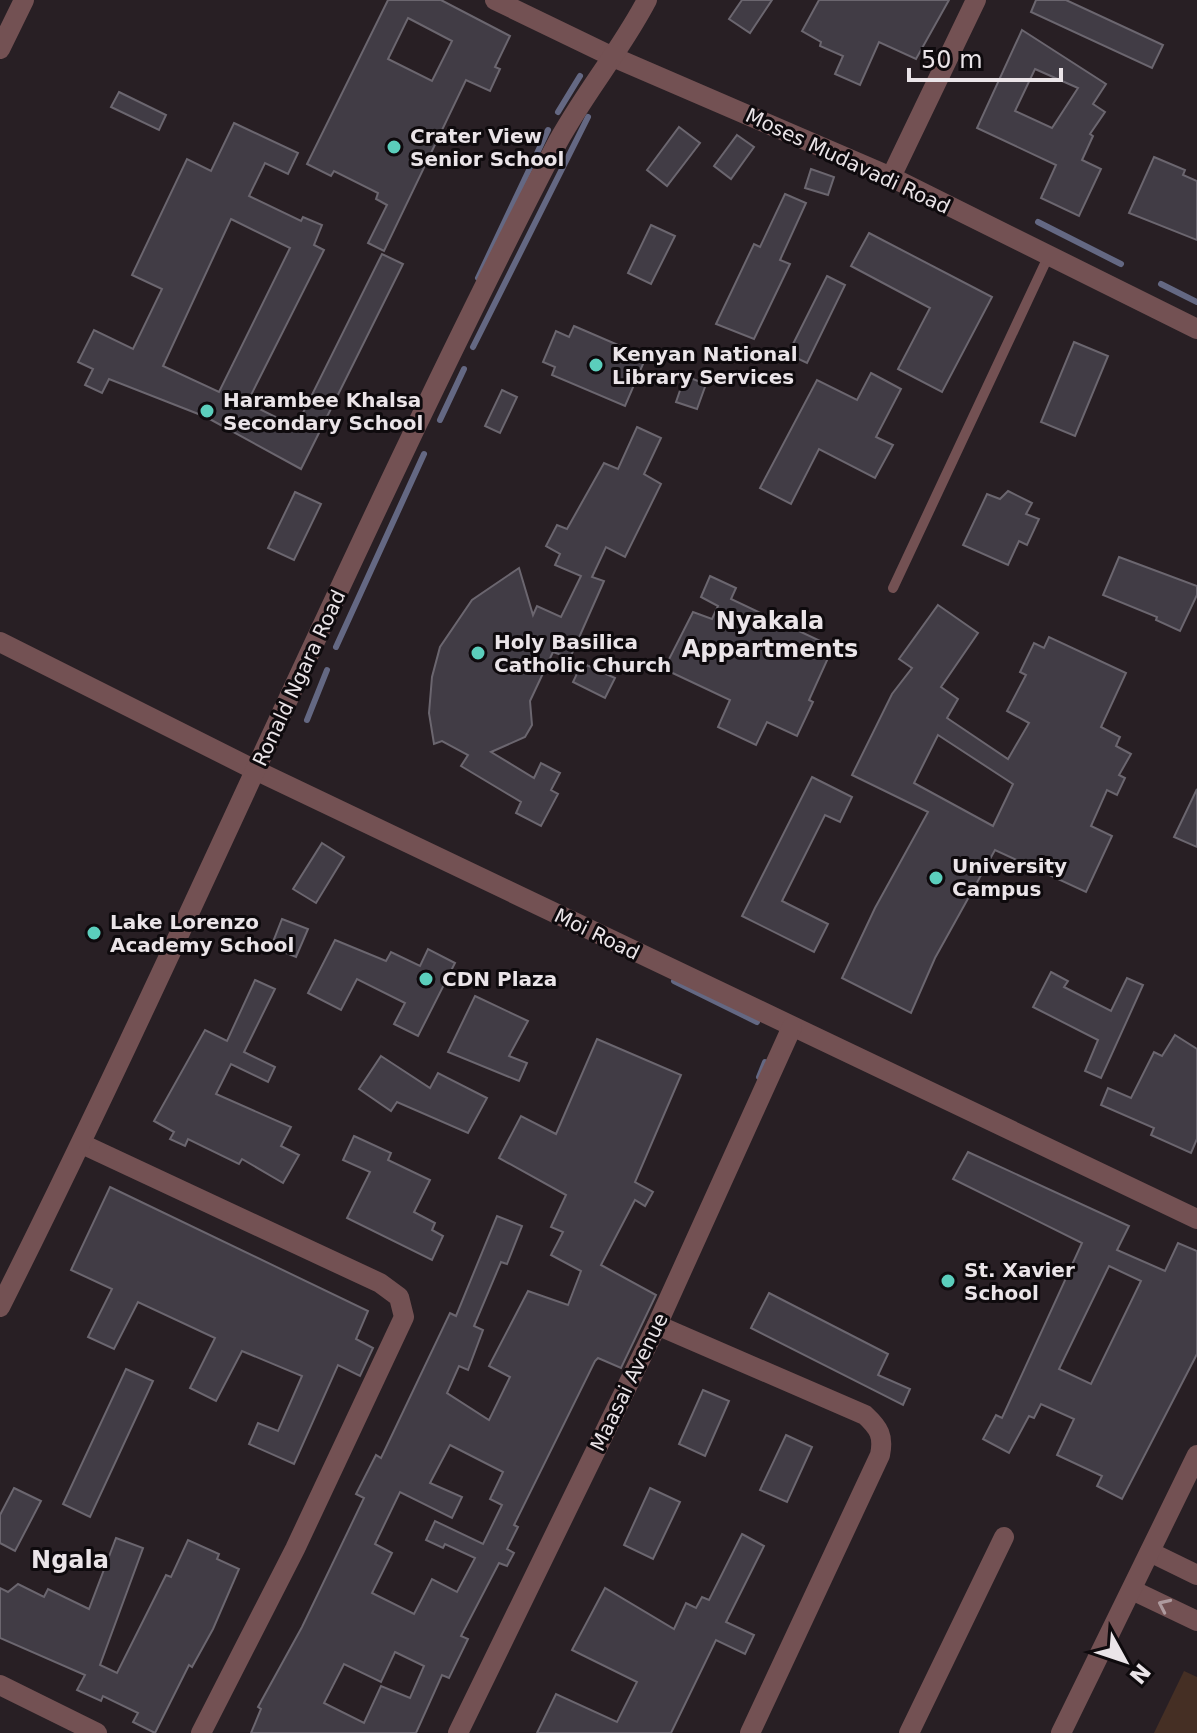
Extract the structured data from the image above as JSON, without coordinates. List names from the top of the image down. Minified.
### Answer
{"streets":{"street":["Moses Mudavadi Road","Ronald Ngara Road","Moi Road","Maasai Avenue"]},"crossings":[["Moses Mudavadi Road","Ronald Ngara Road"],["Ronald Ngara Road","Moi Road"],["Moi Road","Maasai Avenue"]],"districts":["Nyakala Appartments","Ngala"],"places":["Crater View Senior School","Kenyan National Library Services","Harambee Khalsa Secondary School","Holy Basilica Catholic Church","University Campus","Lake Lorenzo Academy School","CDN Plaza","St. Xavier School"],"scale_bar":"50 m","north":"bottom right"}
